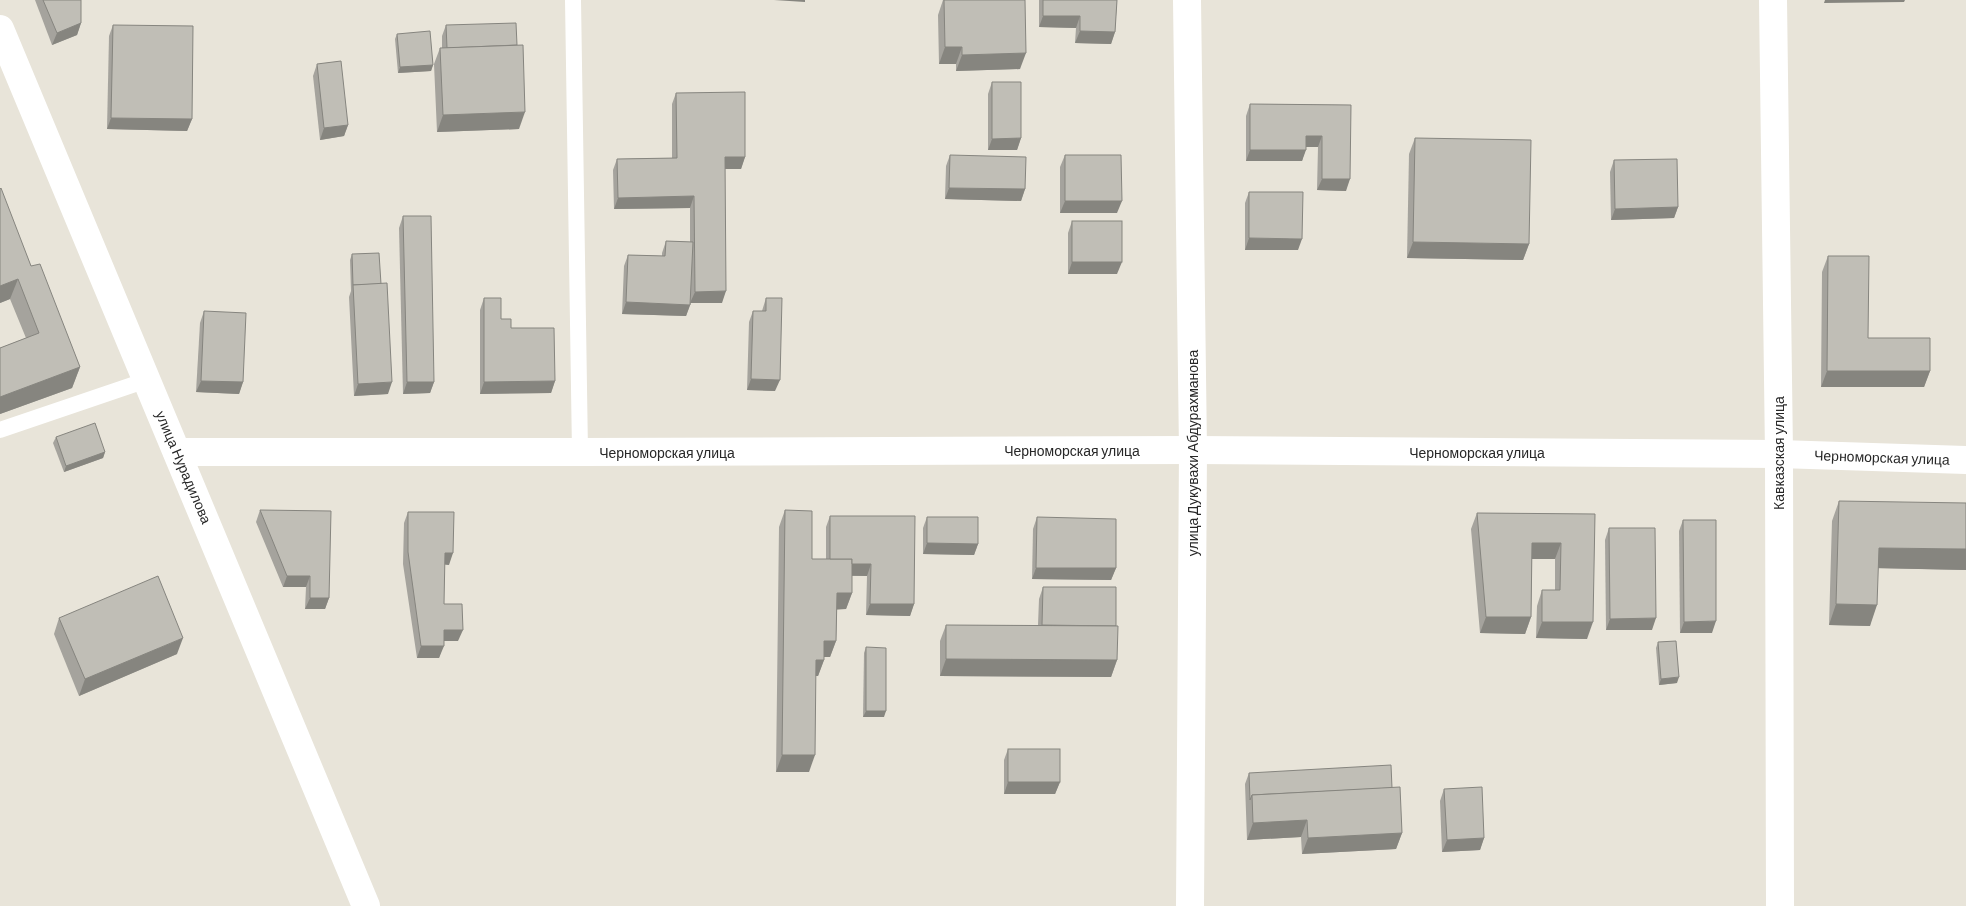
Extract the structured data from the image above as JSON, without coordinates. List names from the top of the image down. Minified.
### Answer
{"streets":{"street":["Черноморская улица","улица Дукувахи Абдурахманова","Кавказская улица","улица Нурадилова"]},"crossings":[["Черноморская улица","улица Дукувахи Абдурахманова"],["Черноморская улица","Кавказская улица"],["Черноморская улица","улица Нурадилова"]]}
